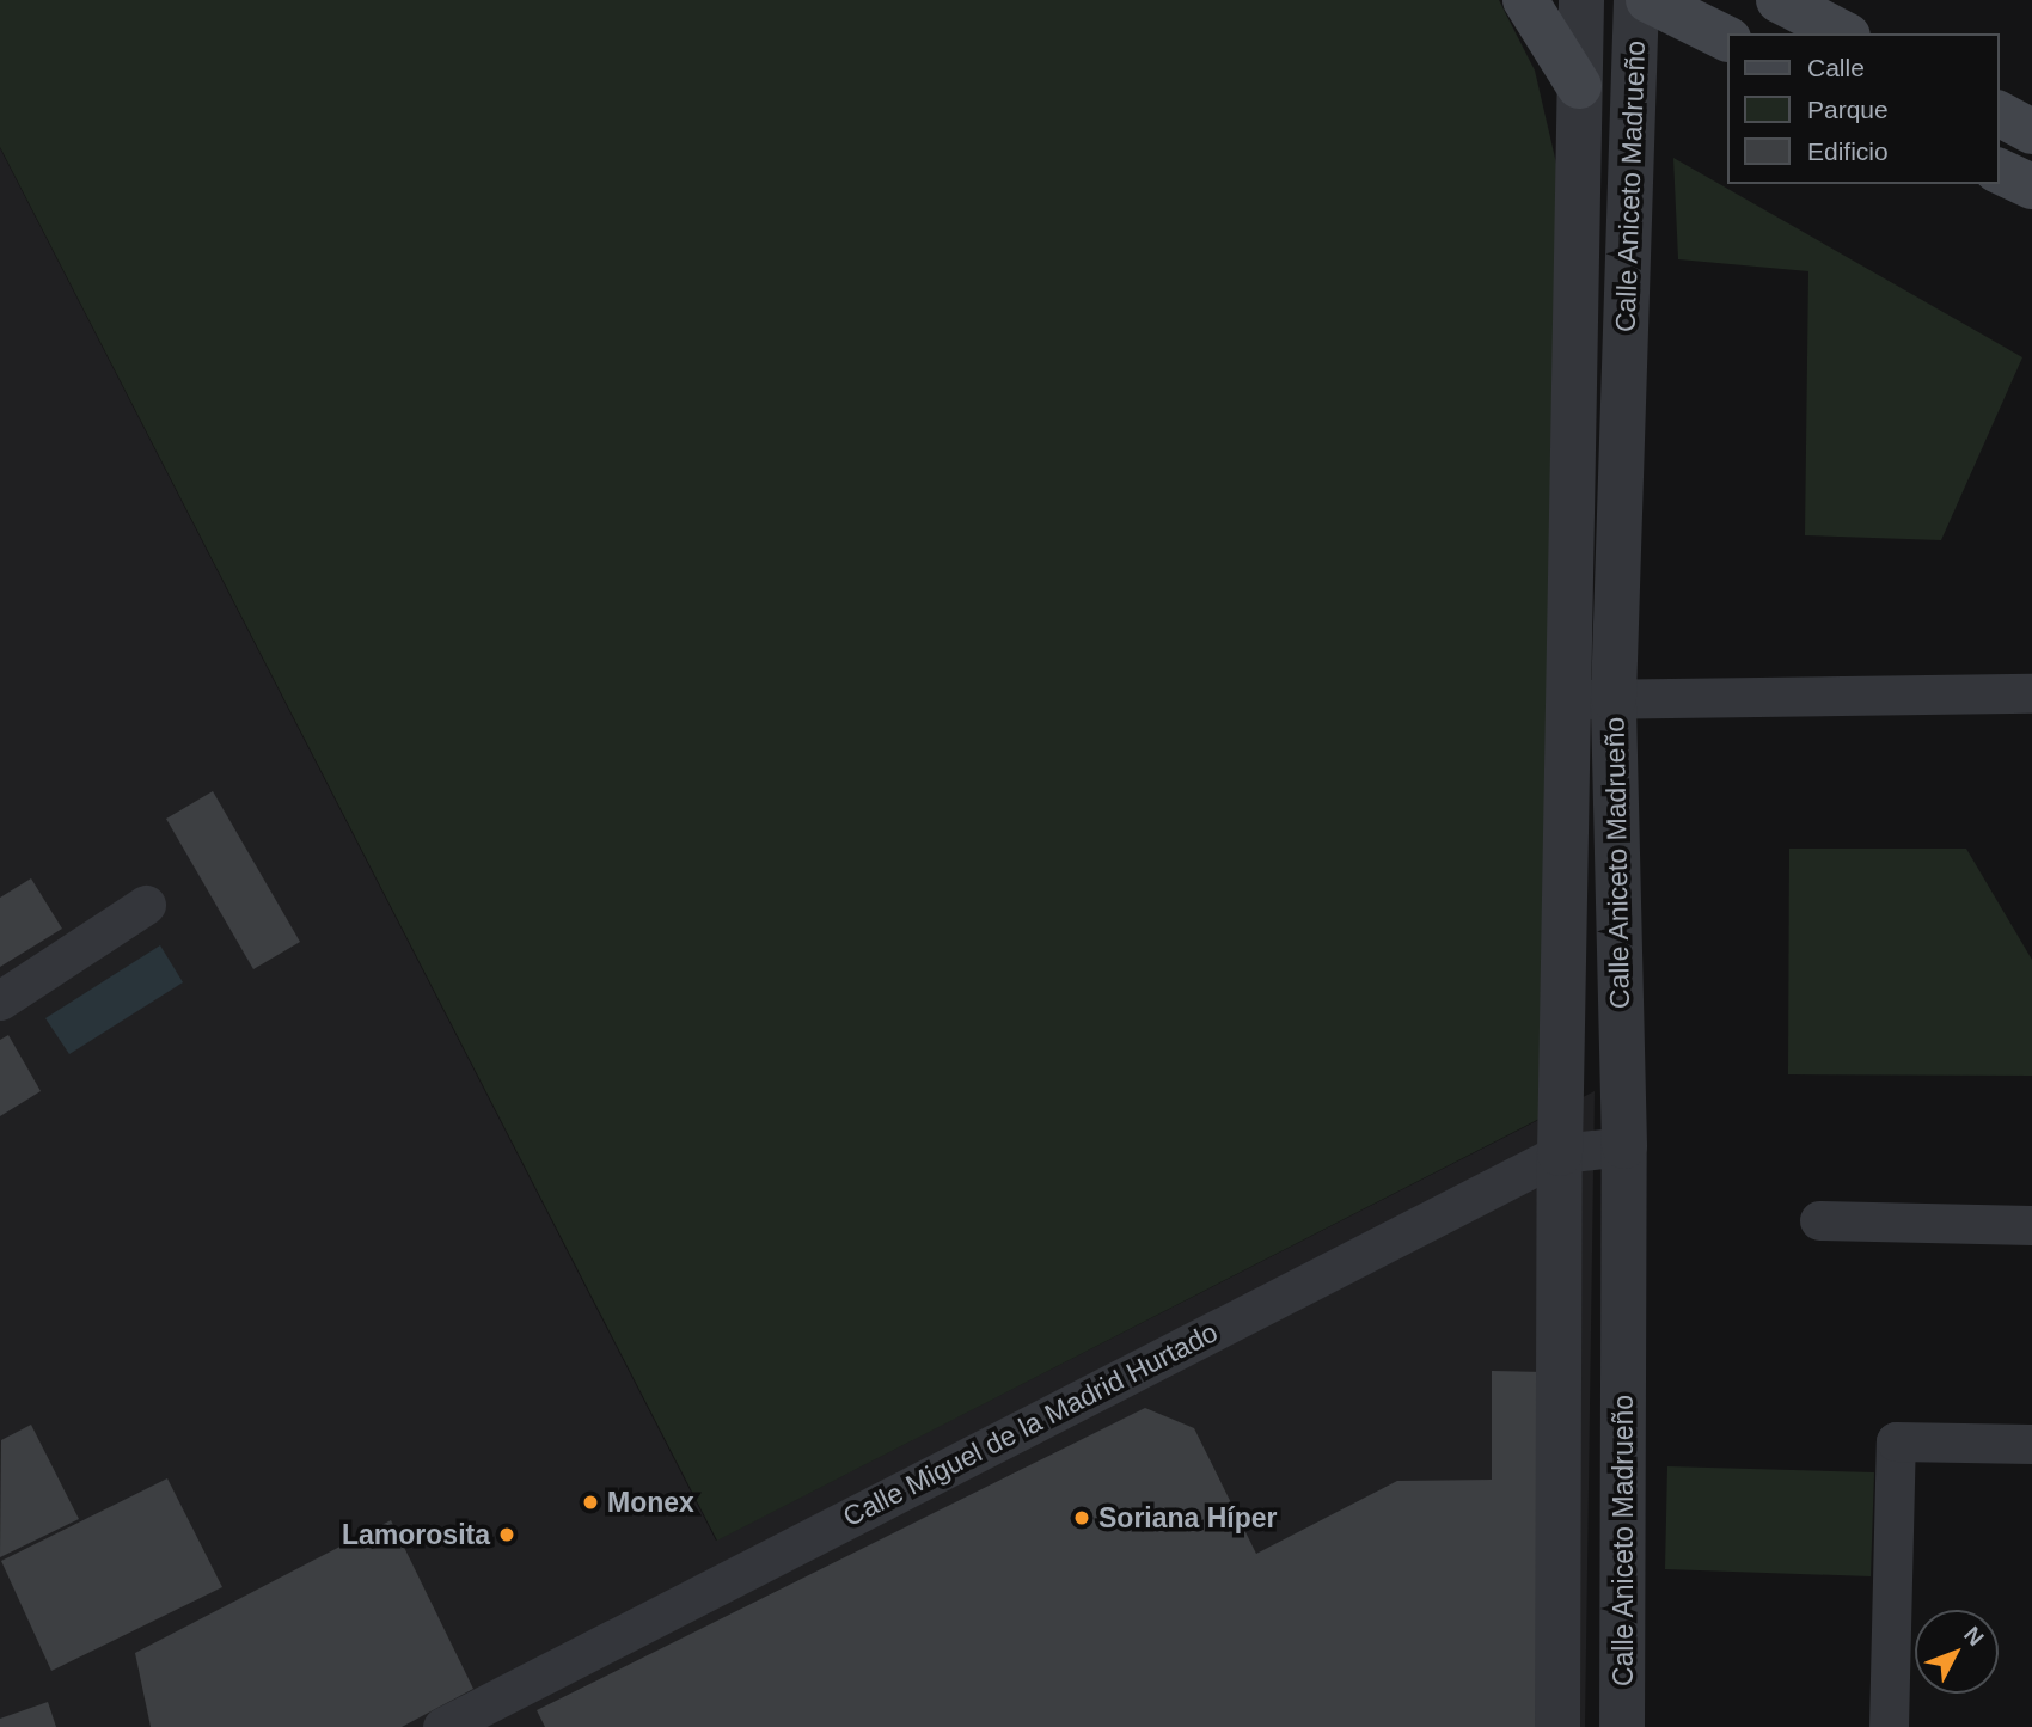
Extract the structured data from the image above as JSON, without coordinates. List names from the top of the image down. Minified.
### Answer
{"streets":{"street":["Calle Aniceto Madrueño","Calle Miguel de la Madrid Hurtado"]},"crossings":[["Calle Aniceto Madrueño","Calle Miguel de la Madrid Hurtado"]],"places":["Monex","Soriana Híper","Lamorosita"],"legend":["Calle","Parque","Edificio"],"north":"top right"}
